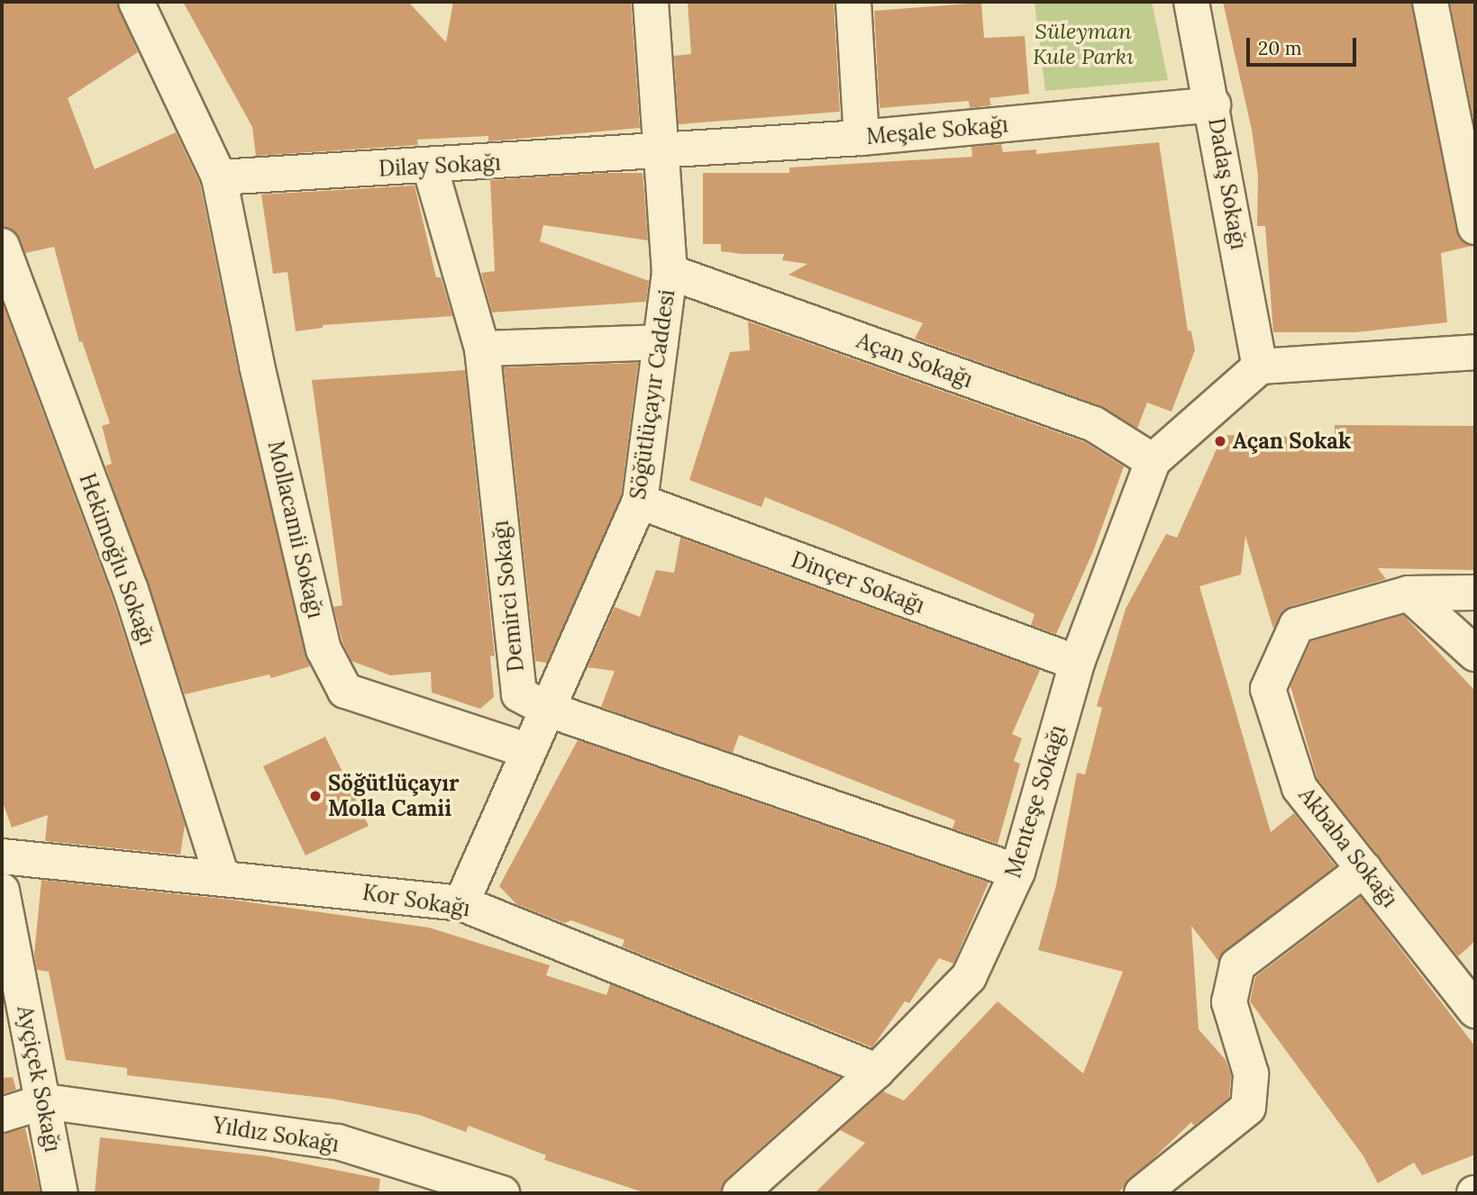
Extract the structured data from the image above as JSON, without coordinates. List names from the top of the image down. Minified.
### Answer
{"streets":{"street":["Meşale Sokağı","Dilay Sokağı","Dadaş Sokağı","Açan Sokağı","Söğütlüçayır Caddesi","Mollacamii Sokağı","Hekimoğlu Sokağı","Dinçer Sokağı","Demirci Sokağı","Menteşe Sokağı","Akbaba Sokağı","Kor Sokağı","Ayçiçek Sokağı","Yıldız Sokağı"]},"crossings":[["Meşale Sokağı","Dilay Sokağı"],["Meşale Sokağı","Dadaş Sokağı"],["Meşale Sokağı","Söğütlüçayır Caddesi"],["Dilay Sokağı","Söğütlüçayır Caddesi"],["Dilay Sokağı","Mollacamii Sokağı"],["Dilay Sokağı","Demirci Sokağı"],["Dadaş Sokağı","Menteşe Sokağı"],["Açan Sokağı","Söğütlüçayır Caddesi"],["Açan Sokağı","Menteşe Sokağı"],["Söğütlüçayır Caddesi","Mollacamii Sokağı"],["Söğütlüçayır Caddesi","Dinçer Sokağı"],["Söğütlüçayır Caddesi","Demirci Sokağı"],["Söğütlüçayır Caddesi","Kor Sokağı"],["Hekimoğlu Sokağı","Kor Sokağı"],["Dinçer Sokağı","Menteşe Sokağı"],["Demirci Sokağı","Menteşe Sokağı"],["Menteşe Sokağı","Kor Sokağı"],["Ayçiçek Sokağı","Yıldız Sokağı"]],"parks":["Süleyman Kule Parkı"],"places":["Açan Sokak","Söğütlüçayır Molla Camii"],"scale_bar":"20 m"}
